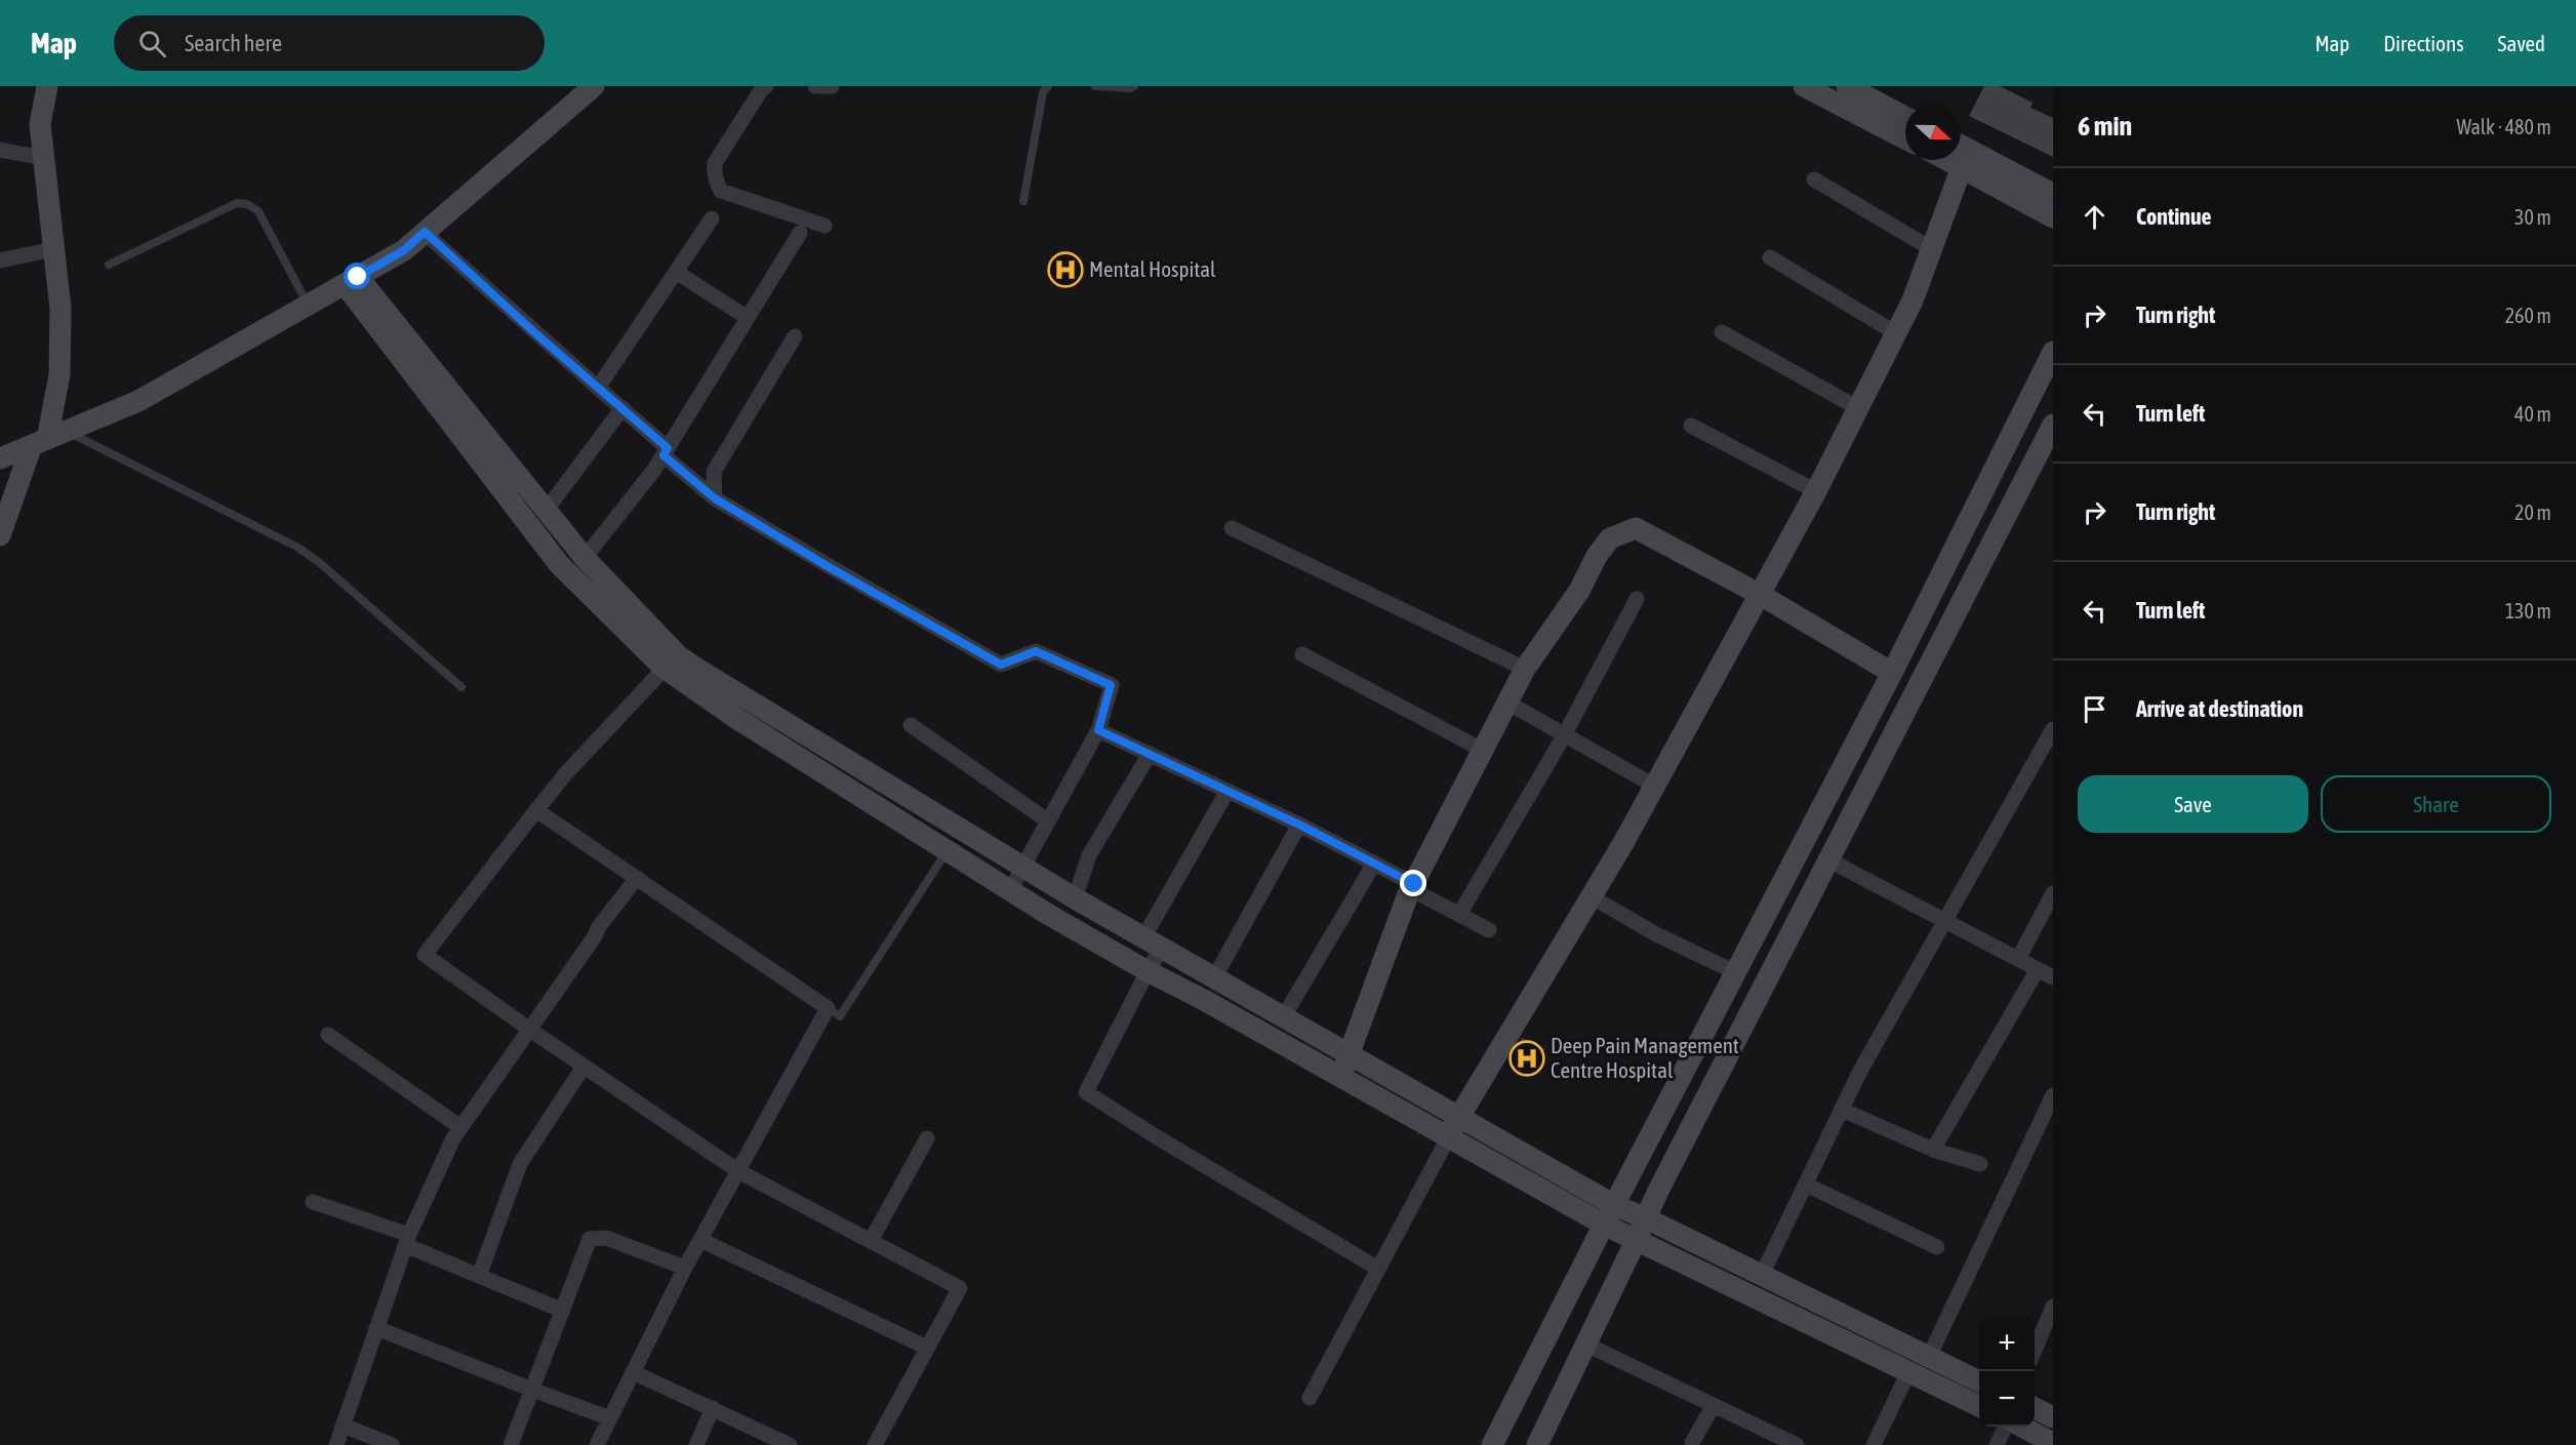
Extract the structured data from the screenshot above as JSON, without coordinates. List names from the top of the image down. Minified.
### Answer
{"places":{"hospital":["Mental Hospital","Deep Pain Management Centre Hospital"]},"north":"right","page":{"header":"Map","search":"Search here","nav":["Map","Directions","Saved"],"heading":["6 min","Walk · 480 m"],"list":[["Continue","30 m"],["Turn right","260 m"],["Turn left","40 m"],["Turn right","20 m"],["Turn left","130 m"],"Arrive at destination"],"buttons":["Save","Share"],"map_buttons":["+","−"]}}
